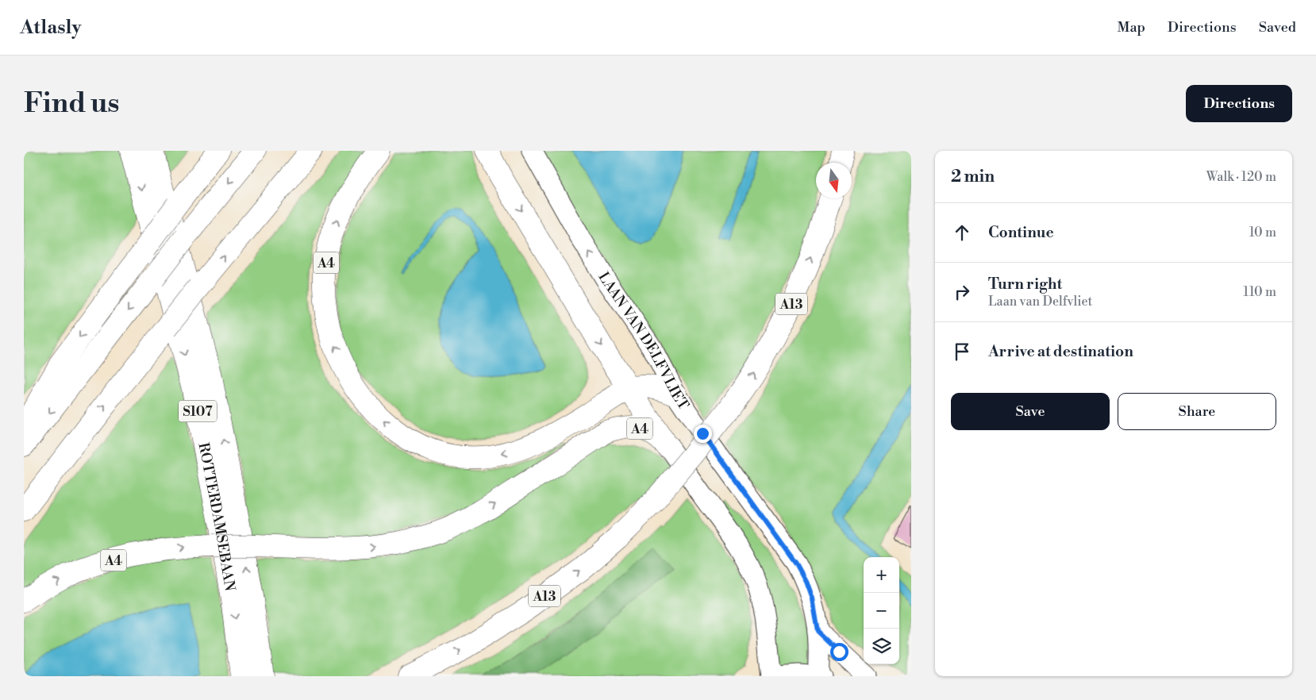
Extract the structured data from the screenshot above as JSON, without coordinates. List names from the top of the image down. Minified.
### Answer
{"streets":{"main road":["A4","A13","LAAN VAN DELFVLIET","S107","ROTTERDAMSEBAAN"]},"north":"bottom","page":{"header":"Atlasly","nav":["Map","Directions","Saved"],"buttons":["Directions",["Save","Share"]],"title":"Find us","heading":["2 min","Walk · 120 m"],"list":[["Continue","10 m"],["Turn right","Laan van Delfvliet","110 m"],"Arrive at destination"],"map_buttons":["+","−"]}}
